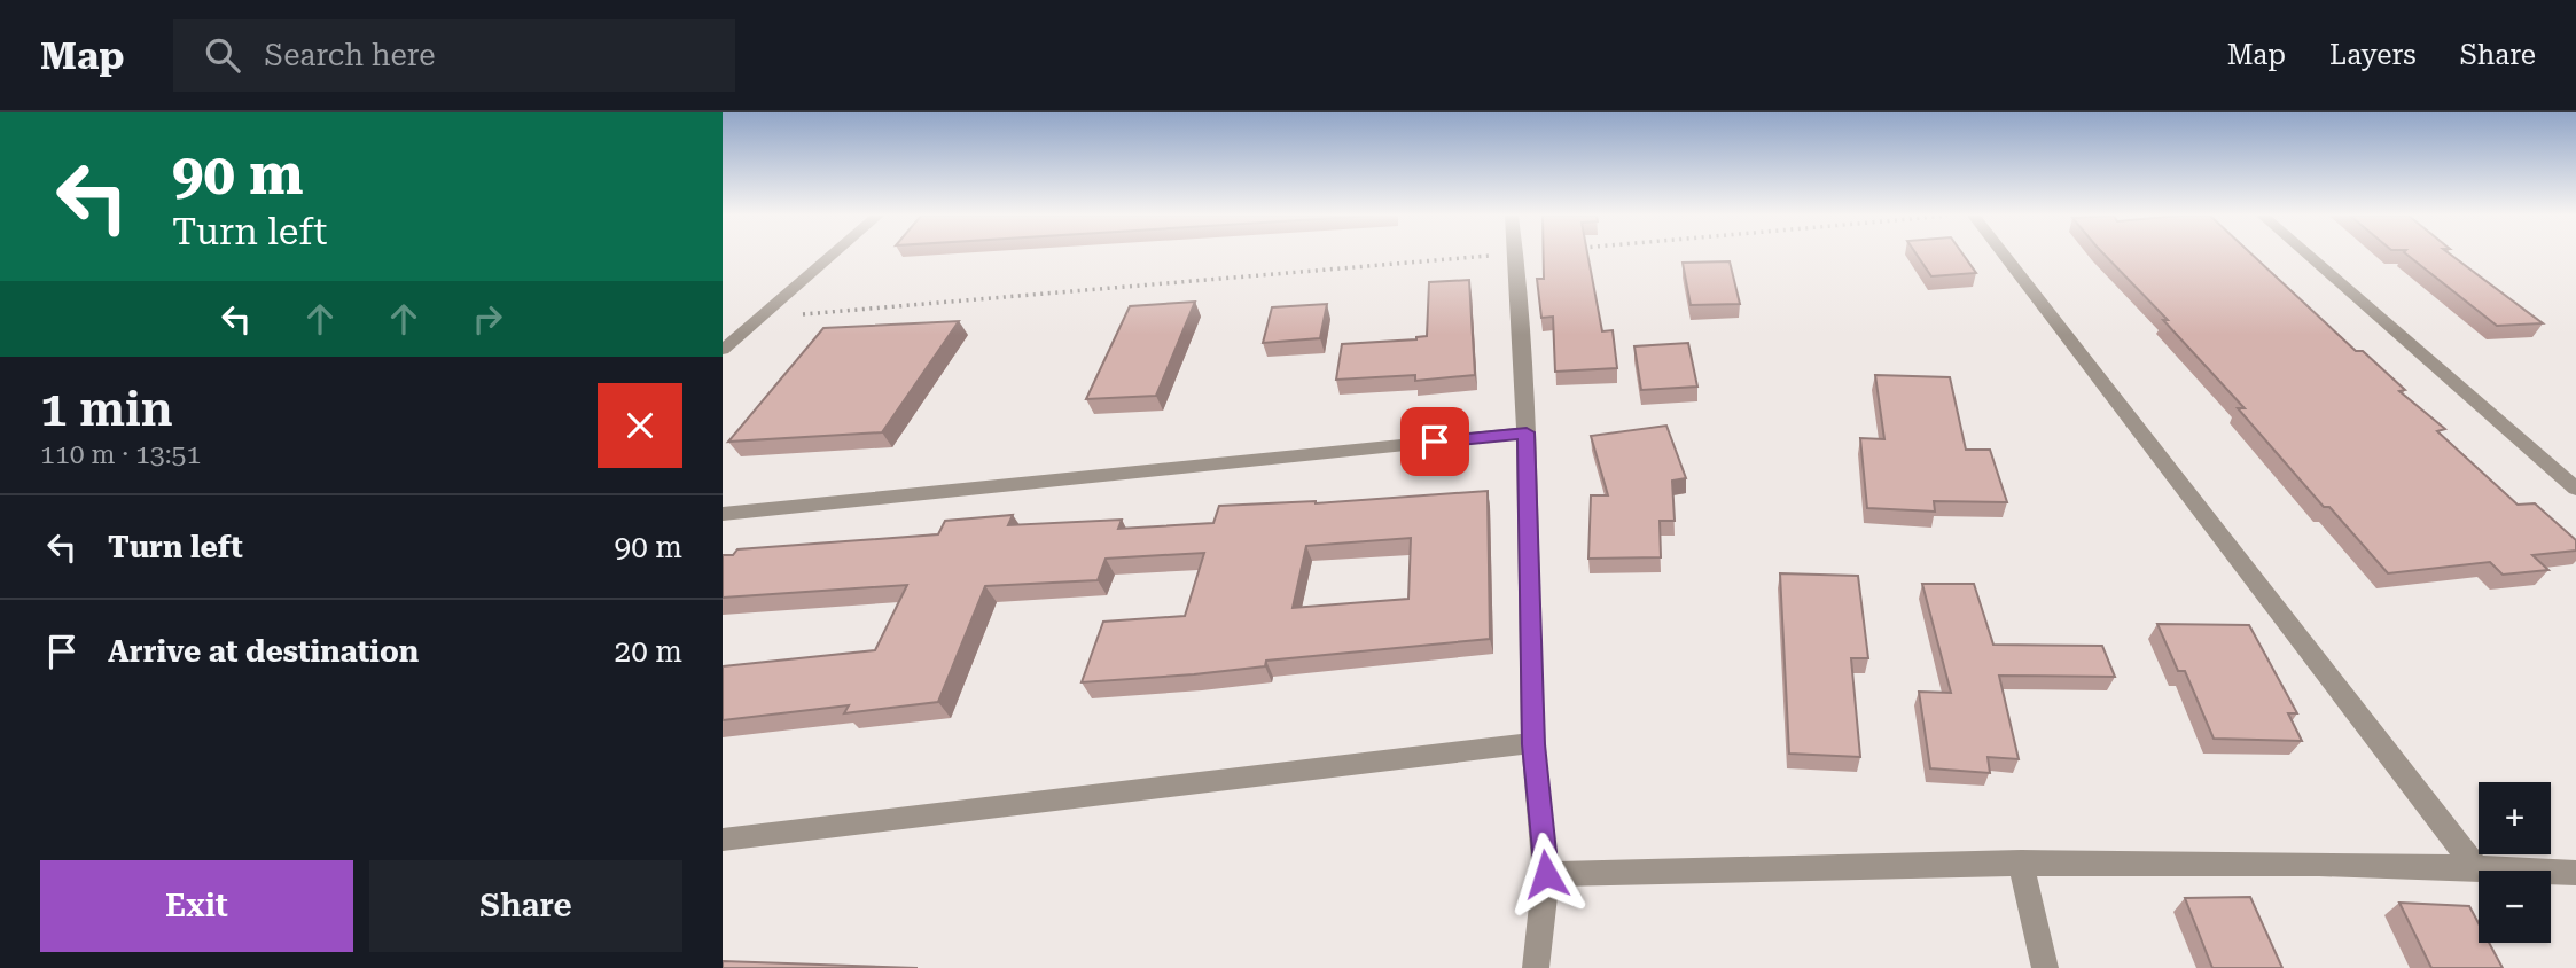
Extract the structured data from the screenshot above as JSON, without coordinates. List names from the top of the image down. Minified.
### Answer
{"page":{"header":"Map","search":"Search here","nav":["Map","Layers","Share"],"turn":["90 m","Turn left"],"heading":["1 min","110 m · 13:51"],"list":[{"name":"Turn left","value":"90 m"},{"name":"Arrive at destination","value":"20 m"}],"map_buttons":["+","−"],"buttons":["Exit","Share"]}}
